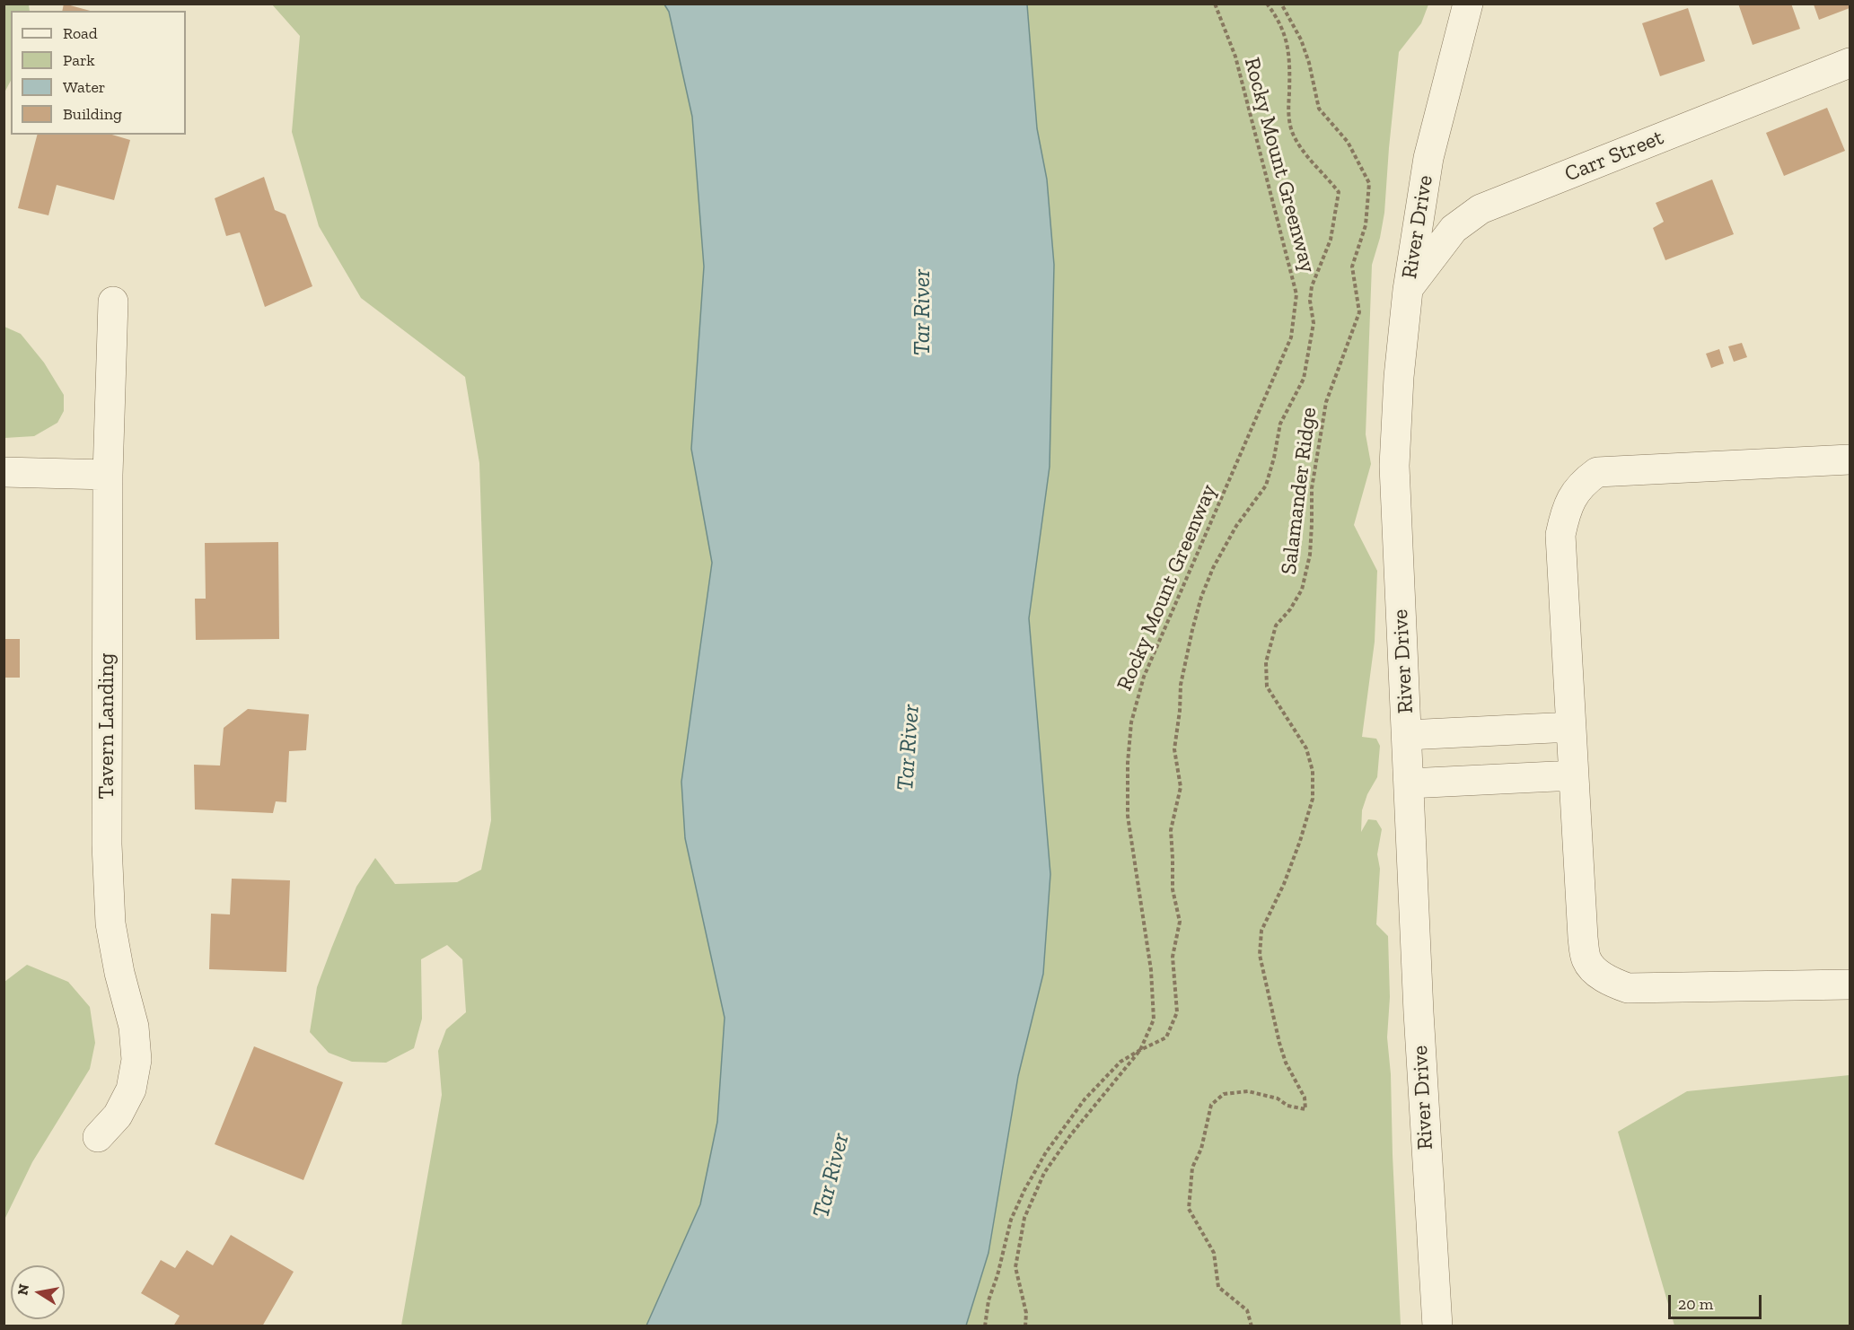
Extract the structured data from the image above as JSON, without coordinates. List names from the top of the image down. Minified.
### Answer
{"streets":{"street":["Carr Street","River Drive","Tavern Landing"],"path":["Rocky Mount Greenway","Salamander Ridge"]},"crossings":[["Carr Street","River Drive"],["Rocky Mount Greenway","Salamander Ridge"]],"water":["Tar River"],"legend":["Road","Park","Water","Building"],"scale_bar":"20 m","north":"left"}
